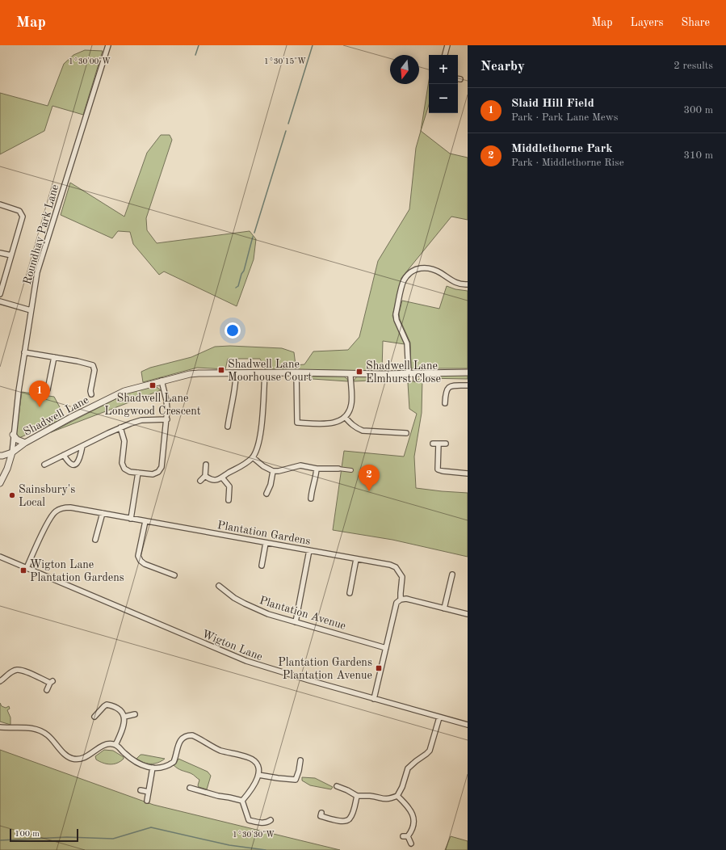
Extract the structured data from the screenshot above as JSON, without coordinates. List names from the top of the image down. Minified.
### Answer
{"streets":{"street":["Roundhay Park Lane","Shadwell Lane","Plantation Gardens","Plantation Avenue","Wigton Lane"]},"crossings":[["Roundhay Park Lane","Shadwell Lane"],["Plantation Gardens","Plantation Avenue"],["Plantation Gardens","Wigton Lane"]],"places":{"transit":["Shadwell Lane Moorhouse Court","Shadwell Lane Elmhurst Close","Shadwell Lane Longwood Crescent","Wigton Lane Plantation Gardens","Plantation Gardens Plantation Avenue"],"other":["Sainsbury's Local"]},"scale_bar":"100 m","north":"bottom","page":{"header":"Map","nav":["Map","Layers","Share"],"heading":["Nearby","2 results"],"map_buttons":["+","−"],"list":[{"mark":"1","name":"Slaid Hill Field","note":"Park · Park Lane Mews","value":"300 m"},{"mark":"2","name":"Middlethorne Park","note":"Park · Middlethorne Rise","value":"310 m"}],"pins":["1","2"],"scale":"100 m"},"coordinates":["1°30'00\"W","1°30'15\"W","1°30'30\"W"]}
